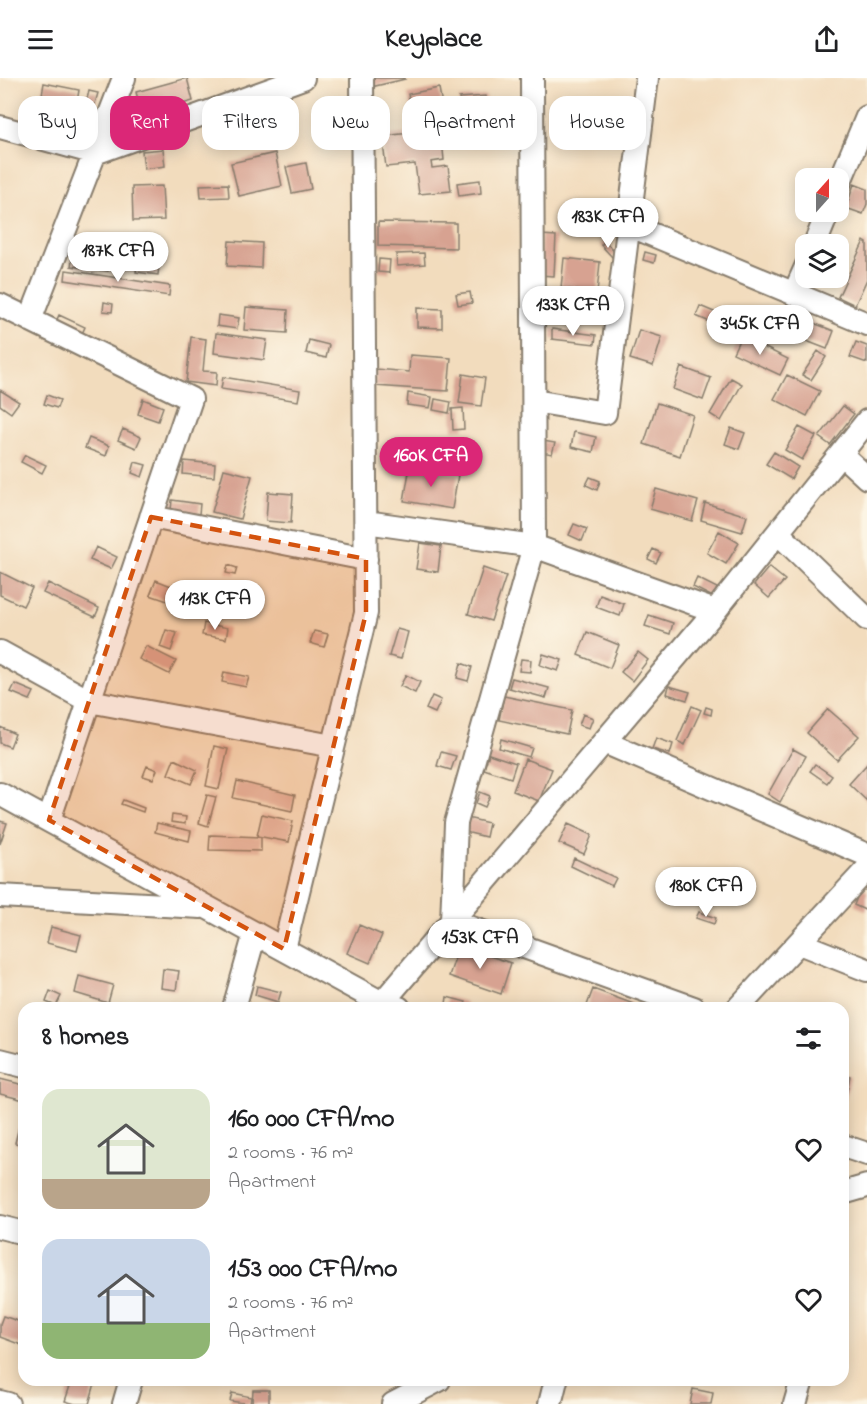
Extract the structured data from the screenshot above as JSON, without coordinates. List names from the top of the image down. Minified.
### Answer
{"north":"top","page":{"header":"Keyplace","chip":["Buy","Rent","Filters","New","Apartment","House"],"price":["183K CFA","187K CFA","133K CFA","345K CFA","160K CFA","113K CFA","180K CFA","153K CFA"],"heading":"8 homes","list":[{"name":"160 000 CFA/mo","note":"2 rooms · 76 m² · Apartment"},{"name":"153 000 CFA/mo","note":"2 rooms · 76 m² · Apartment"}]}}
